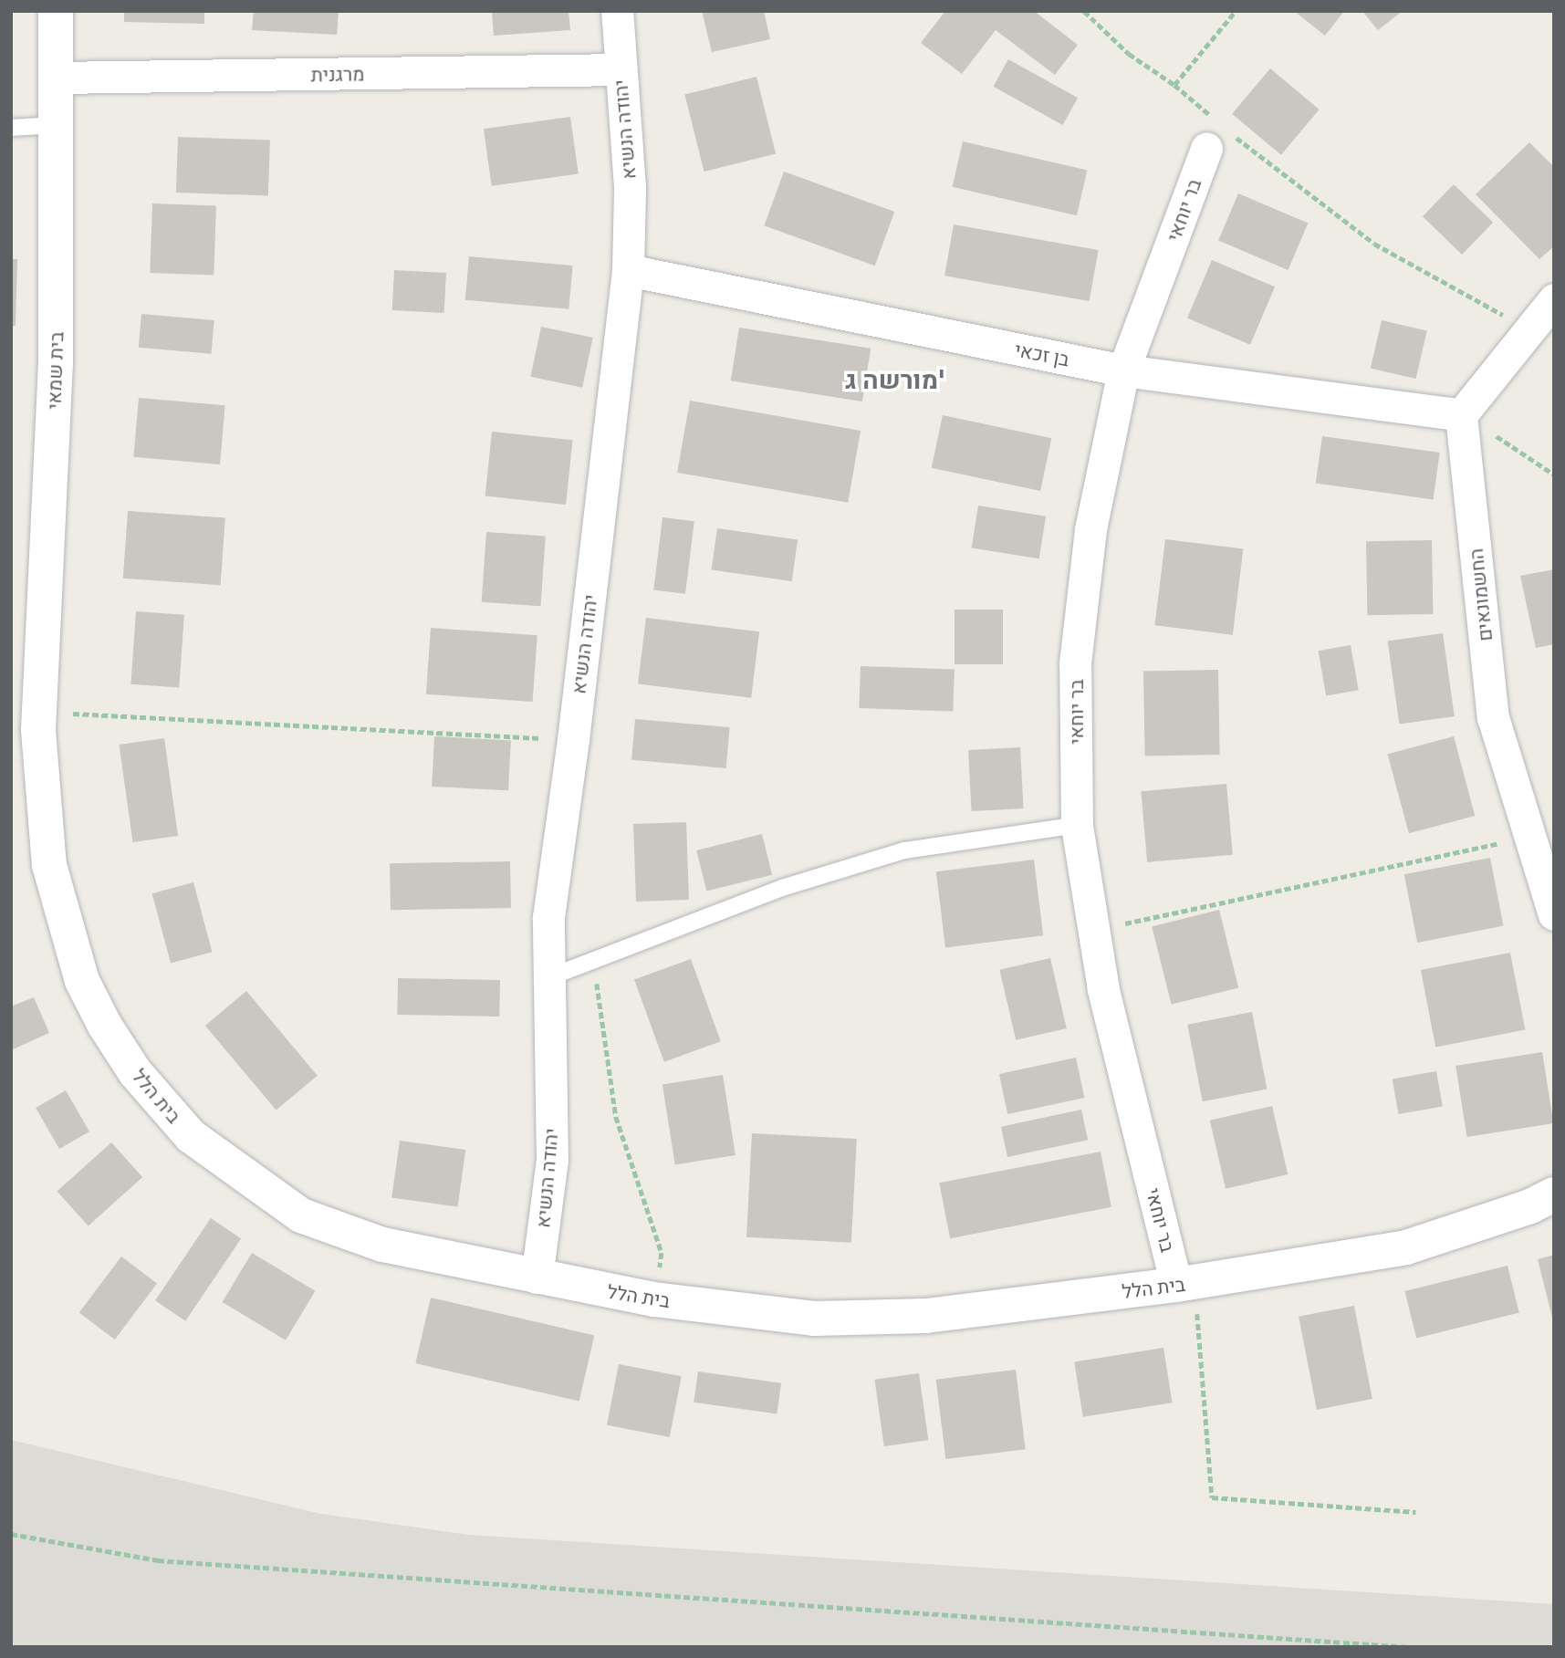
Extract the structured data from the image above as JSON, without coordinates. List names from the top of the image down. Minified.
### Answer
{"streets":{"street":["מרגנית","יהודה הנשיא","בר יוחאי","בן זכאי","בית שמאי","החשמונאים","בית הלל"]},"crossings":[["מרגנית","יהודה הנשיא"],["מרגנית","בית שמאי"],["יהודה הנשיא","בן זכאי"],["יהודה הנשיא","בית הלל"],["בר יוחאי","בן זכאי"],["בר יוחאי","בית הלל"],["בן זכאי","החשמונאים"],["בית שמאי","בית הלל"]],"districts":["מורשה ג'"]}
